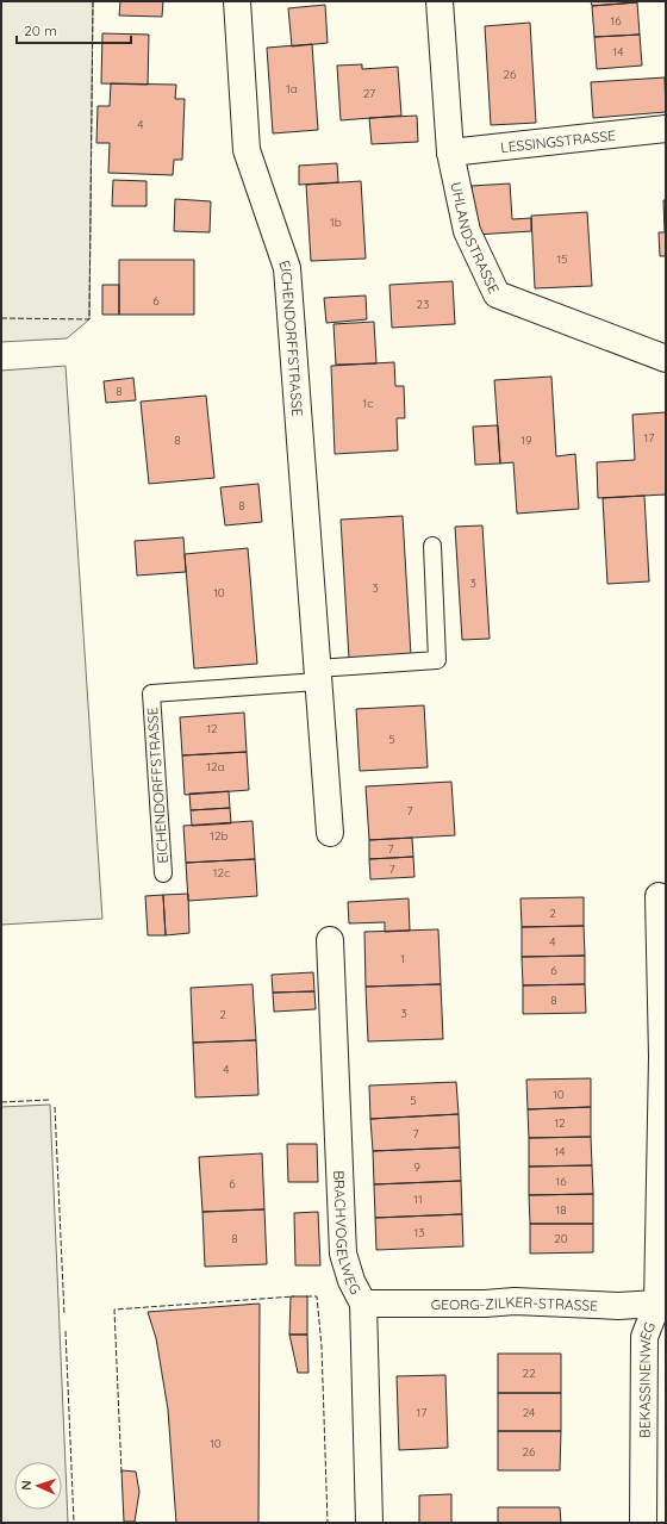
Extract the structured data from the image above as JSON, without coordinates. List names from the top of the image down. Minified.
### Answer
{"streets":{"street":["LESSINGSTRASSE","UHLANDSTRASSE","EICHENDORFFSTRASSE","BRACHVOGELWEG","GEORG-ZILKER-STRASSE","BEKASSINENWEG"]},"crossings":[["LESSINGSTRASSE","UHLANDSTRASSE"],["BRACHVOGELWEG","GEORG-ZILKER-STRASSE"],["GEORG-ZILKER-STRASSE","BEKASSINENWEG"]],"house_numbers":["16","14","26","1a","27","4","1b","15","6","23","8","1c","17","8","19","8","3","3","10","12","5","12a","7","12b","7","7","12c","2","4","1","6","8","3","2","4","10","5","12","7","14","9","16","6","11","18","13","8","20","22","17","24","10","26"],"scale_bar":"20 m","north":"left"}
